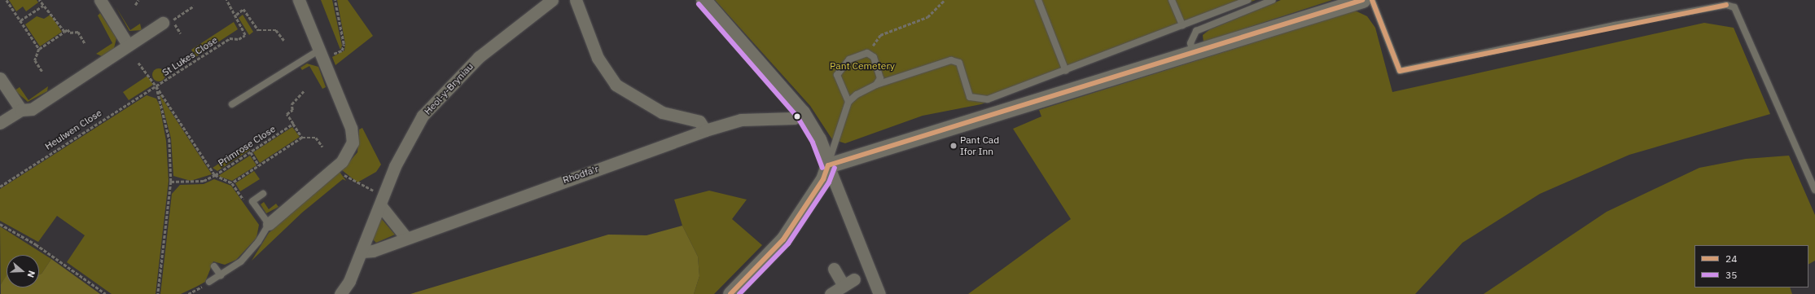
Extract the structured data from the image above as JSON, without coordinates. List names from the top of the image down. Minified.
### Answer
{"streets":{"street":["Heol-y-Bryniau","Rhodfa'r"],"path":["St Lukes Close","Heulwen Close","Primrose Close"]},"crossings":[["St Lukes Close","Heulwen Close"],["St Lukes Close","Primrose Close"],["Heol-y-Bryniau","Rhodfa'r"],["Heulwen Close","Primrose Close"]],"parks":["Pant Cemetery"],"places":["Pant Cad Ifor Inn"],"lines":["transit line 24","transit line 35"],"legend":["24","35"],"north":"right"}
